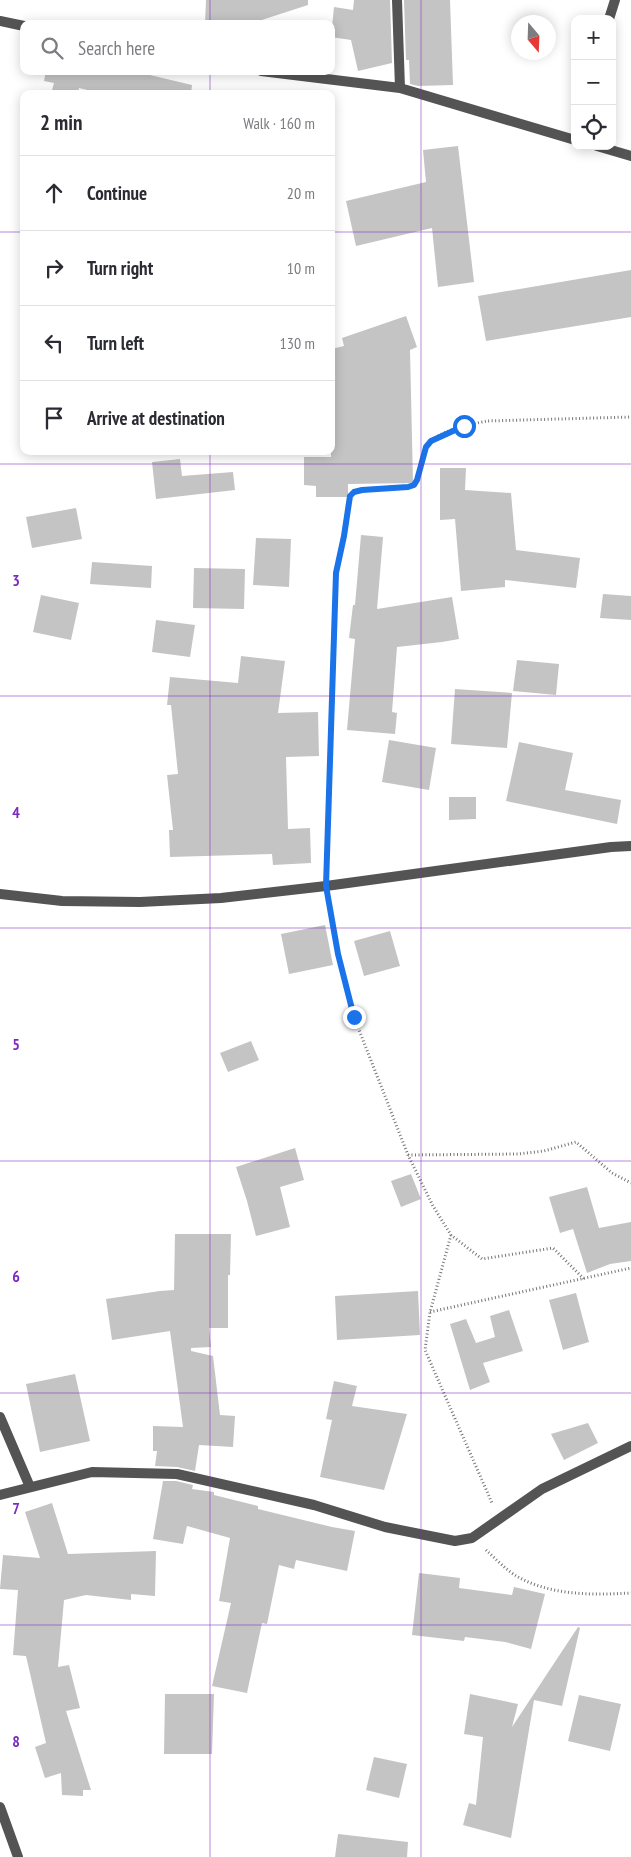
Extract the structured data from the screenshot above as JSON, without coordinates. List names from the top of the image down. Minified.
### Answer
{"north":"bottom","page":{"map_buttons":["+","−"],"search":"Search here","heading":["2 min","Walk · 160 m"],"list":[["Continue","20 m"],["Turn right","10 m"],["Turn left","130 m"],"Arrive at destination"]},"grid":{"rows":["3","4","5","6","7","8"]}}
